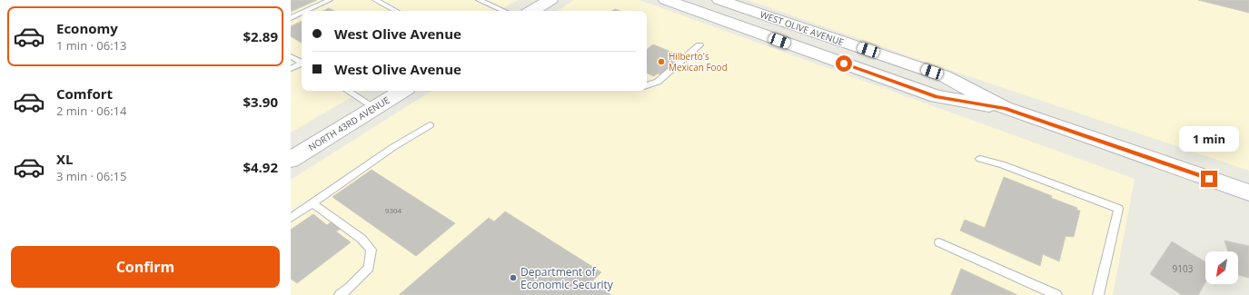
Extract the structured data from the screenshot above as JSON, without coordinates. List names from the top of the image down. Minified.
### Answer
{"streets":{"main road":["WEST OLIVE AVENUE","NORTH 43RD AVENUE"]},"places":["Hilberto's Mexican Food","Department of Economic Security"],"house_numbers":["9304","9103"],"north":"bottom left","page":{"list":[{"name":"Economy","note":"1 min · 06:13","value":"$2.89"},{"name":"Comfort","note":"2 min · 06:14","value":"$3.90"},{"name":"XL","note":"3 min · 06:15","value":"$4.92"}],"banner":["West Olive Avenue","West Olive Avenue"],"bubble":"1 min","buttons":"Confirm"}}
